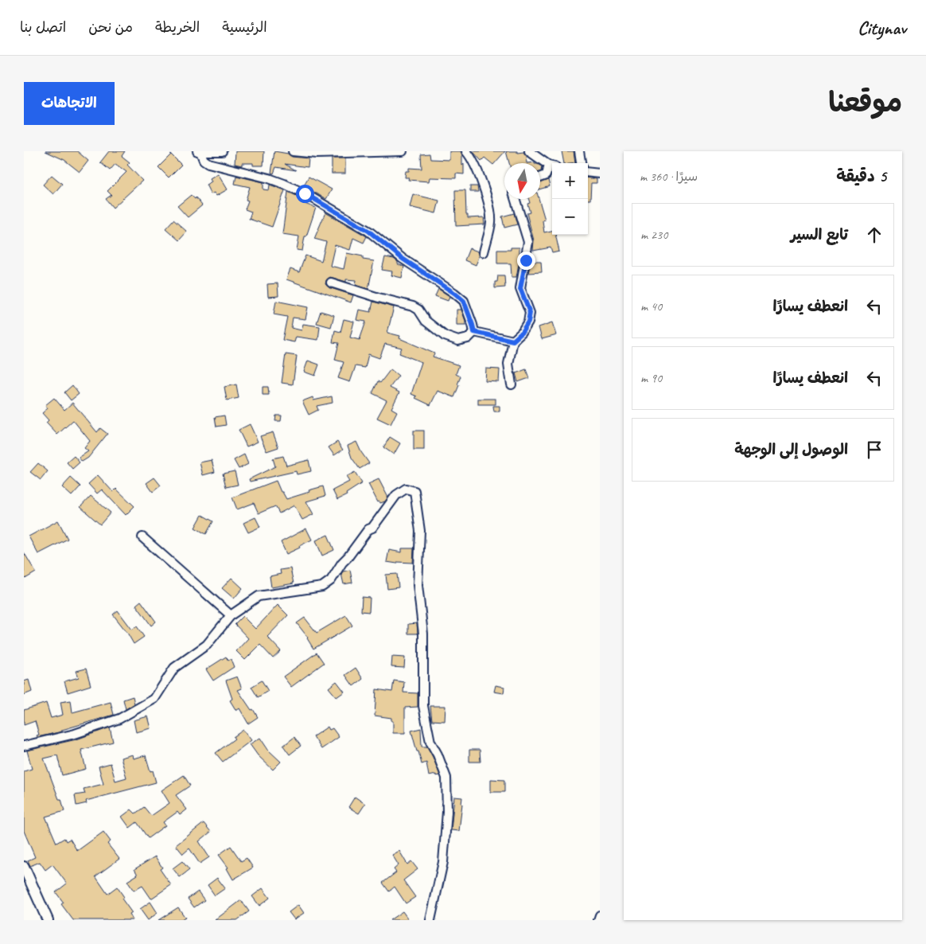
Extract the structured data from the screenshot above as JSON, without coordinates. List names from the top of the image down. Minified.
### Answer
{"north":"bottom","page":{"header":"Citynav","nav":["الرئيسية","الخريطة","من نحن","اتصل بنا"],"title":"موقعنا","buttons":"الاتجاهات","heading":["5 دقيقة","سيرًا · 360 m"],"map_buttons":["+","−"],"list":[["تابع السير","230 m"],["انعطف يسارًا","40 m"],["انعطف يسارًا","90 m"],"الوصول إلى الوجهة"]}}
